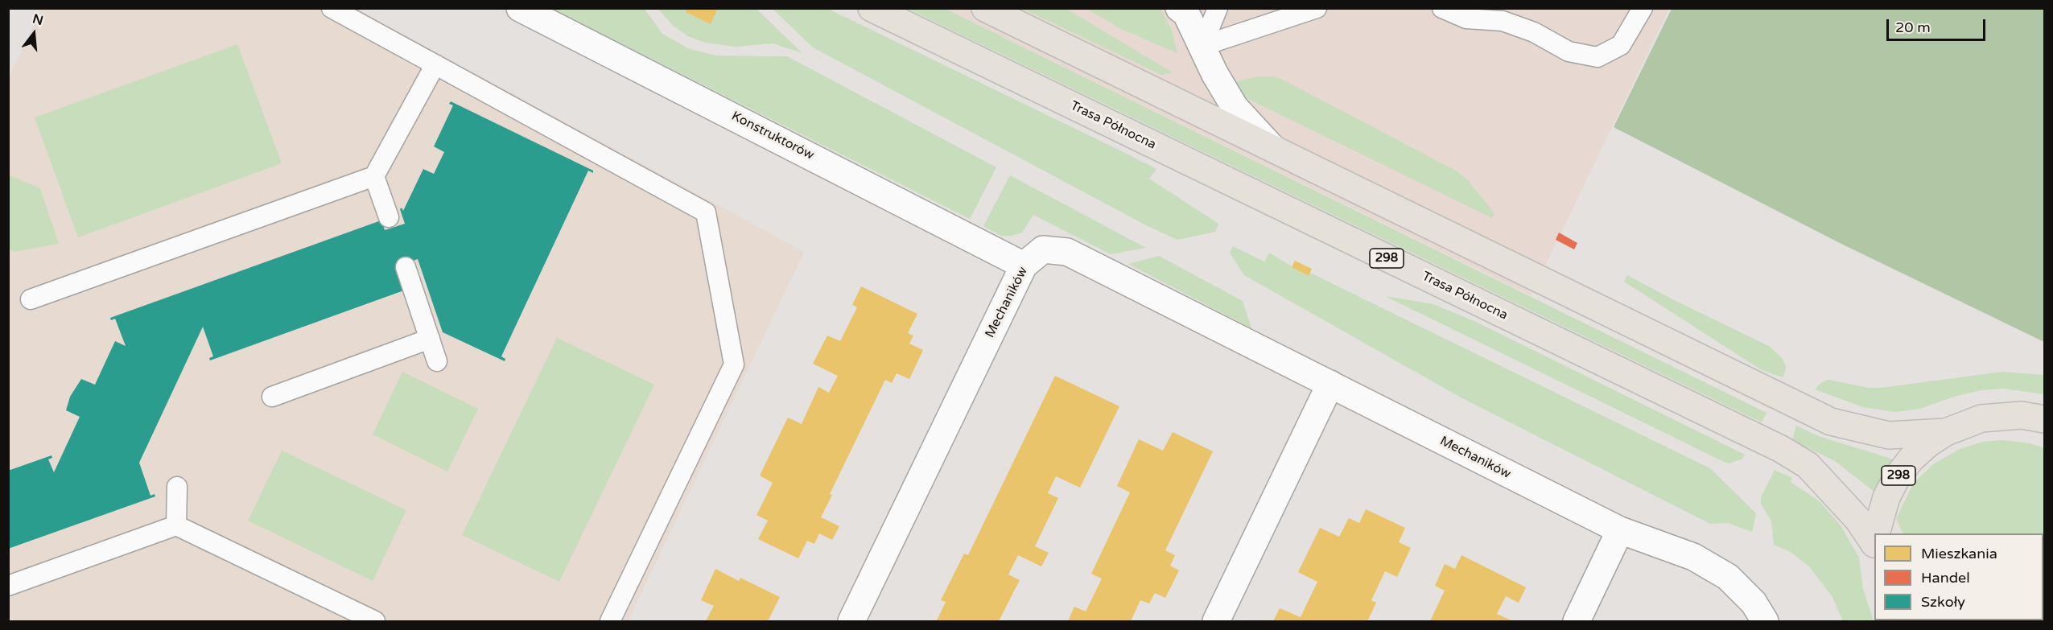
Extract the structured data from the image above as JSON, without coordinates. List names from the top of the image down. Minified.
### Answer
{"streets":{"main road":["Trasa Północna","298"],"street":["Konstruktorów","Mechaników"]},"crossings":[["Konstruktorów","Mechaników"]],"legend":["Mieszkania","Handel","Szkoły"],"scale_bar":"20 m","north":"top"}
